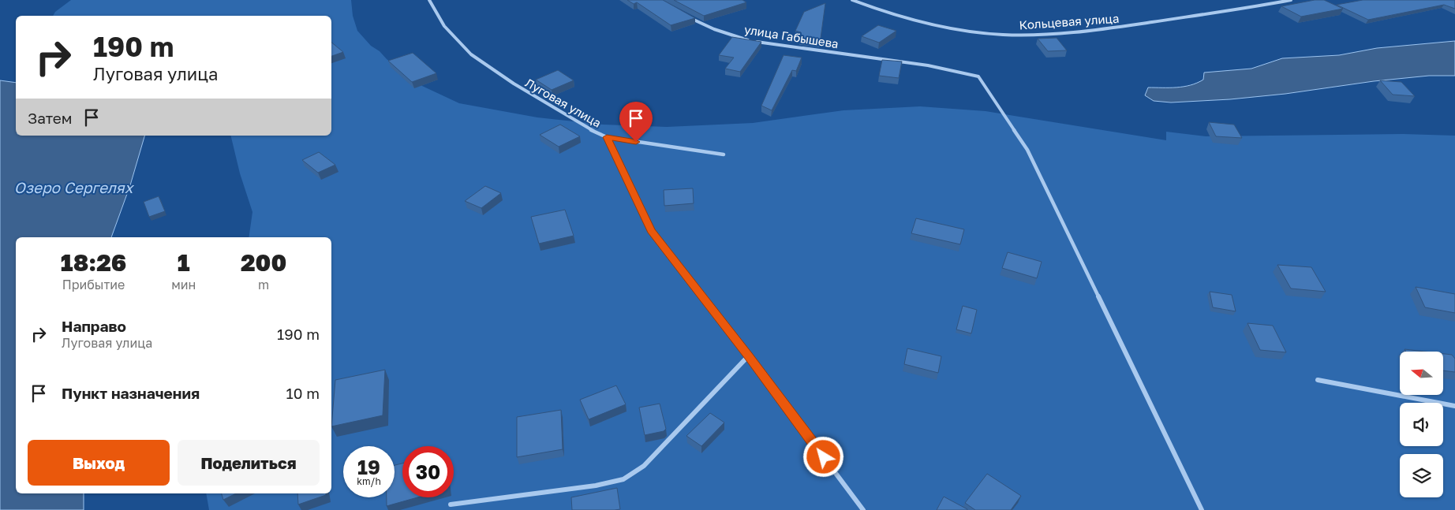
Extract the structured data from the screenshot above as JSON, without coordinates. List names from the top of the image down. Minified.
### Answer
{"streets":{"street":["Кольцевая улица","улица Габышева","Луговая улица"]},"water":["Озеро Сергелях"],"north":"left","page":{"turn":["190 m","Луговая улица"],"then":"Затем","eta":["18:26","Прибытие","1","мин","200","m"],"list":[{"name":"Направо","note":"Луговая улица","value":"190 m"},{"name":"Пункт назначения","value":"10 m"}],"buttons":["Выход","Поделиться"],"speed":"19 km/h","limit":"30"}}
